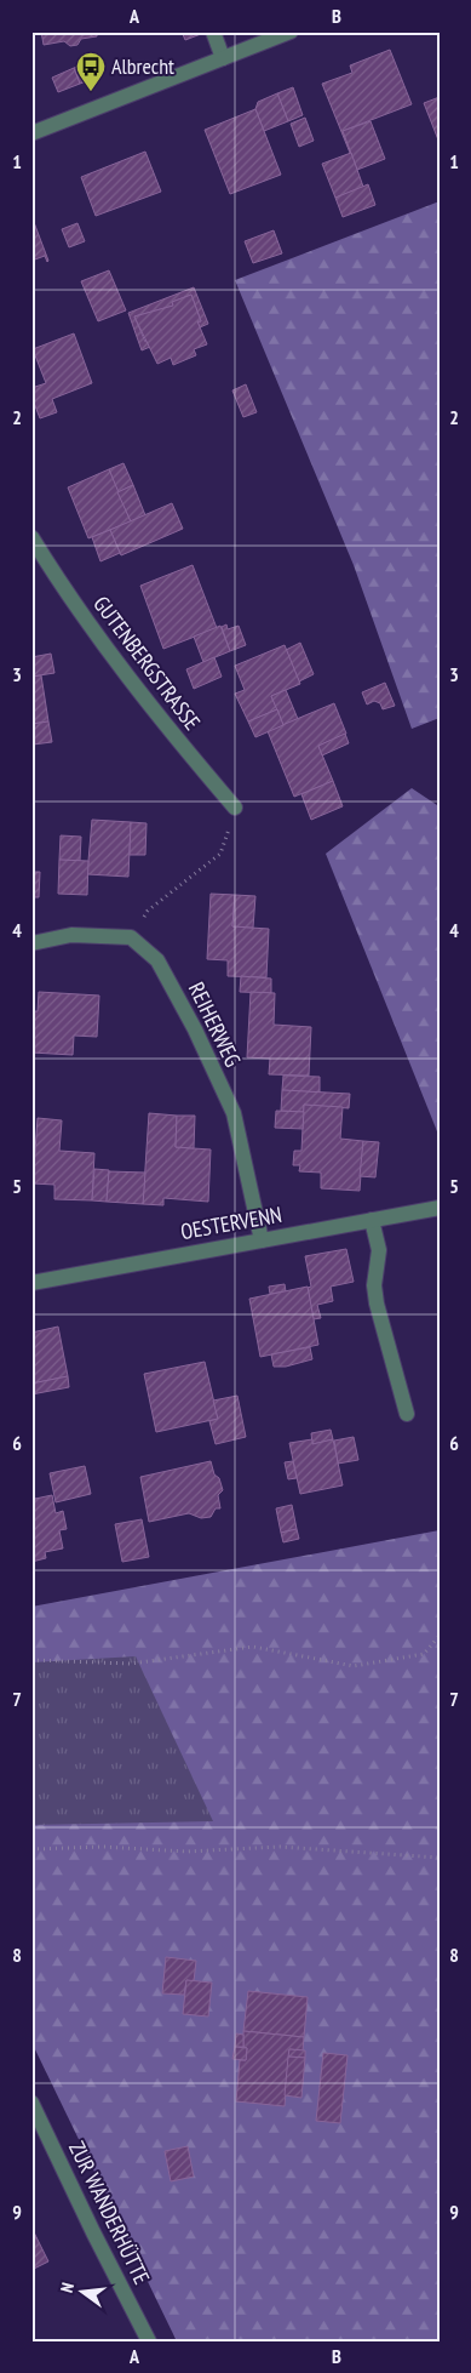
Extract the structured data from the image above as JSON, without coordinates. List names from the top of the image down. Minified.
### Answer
{"streets":{"street":["GUTENBERGSTRASSE","REIHERWEG","OESTERVENN","ZUR WANDERHÜTTE"]},"crossings":[["REIHERWEG","OESTERVENN"]],"places":{"bus stop":["Albrecht"]},"north":"left","grid":{"columns":["A","B"],"rows":["1","2","3","4","5","6","7","8","9"]}}
